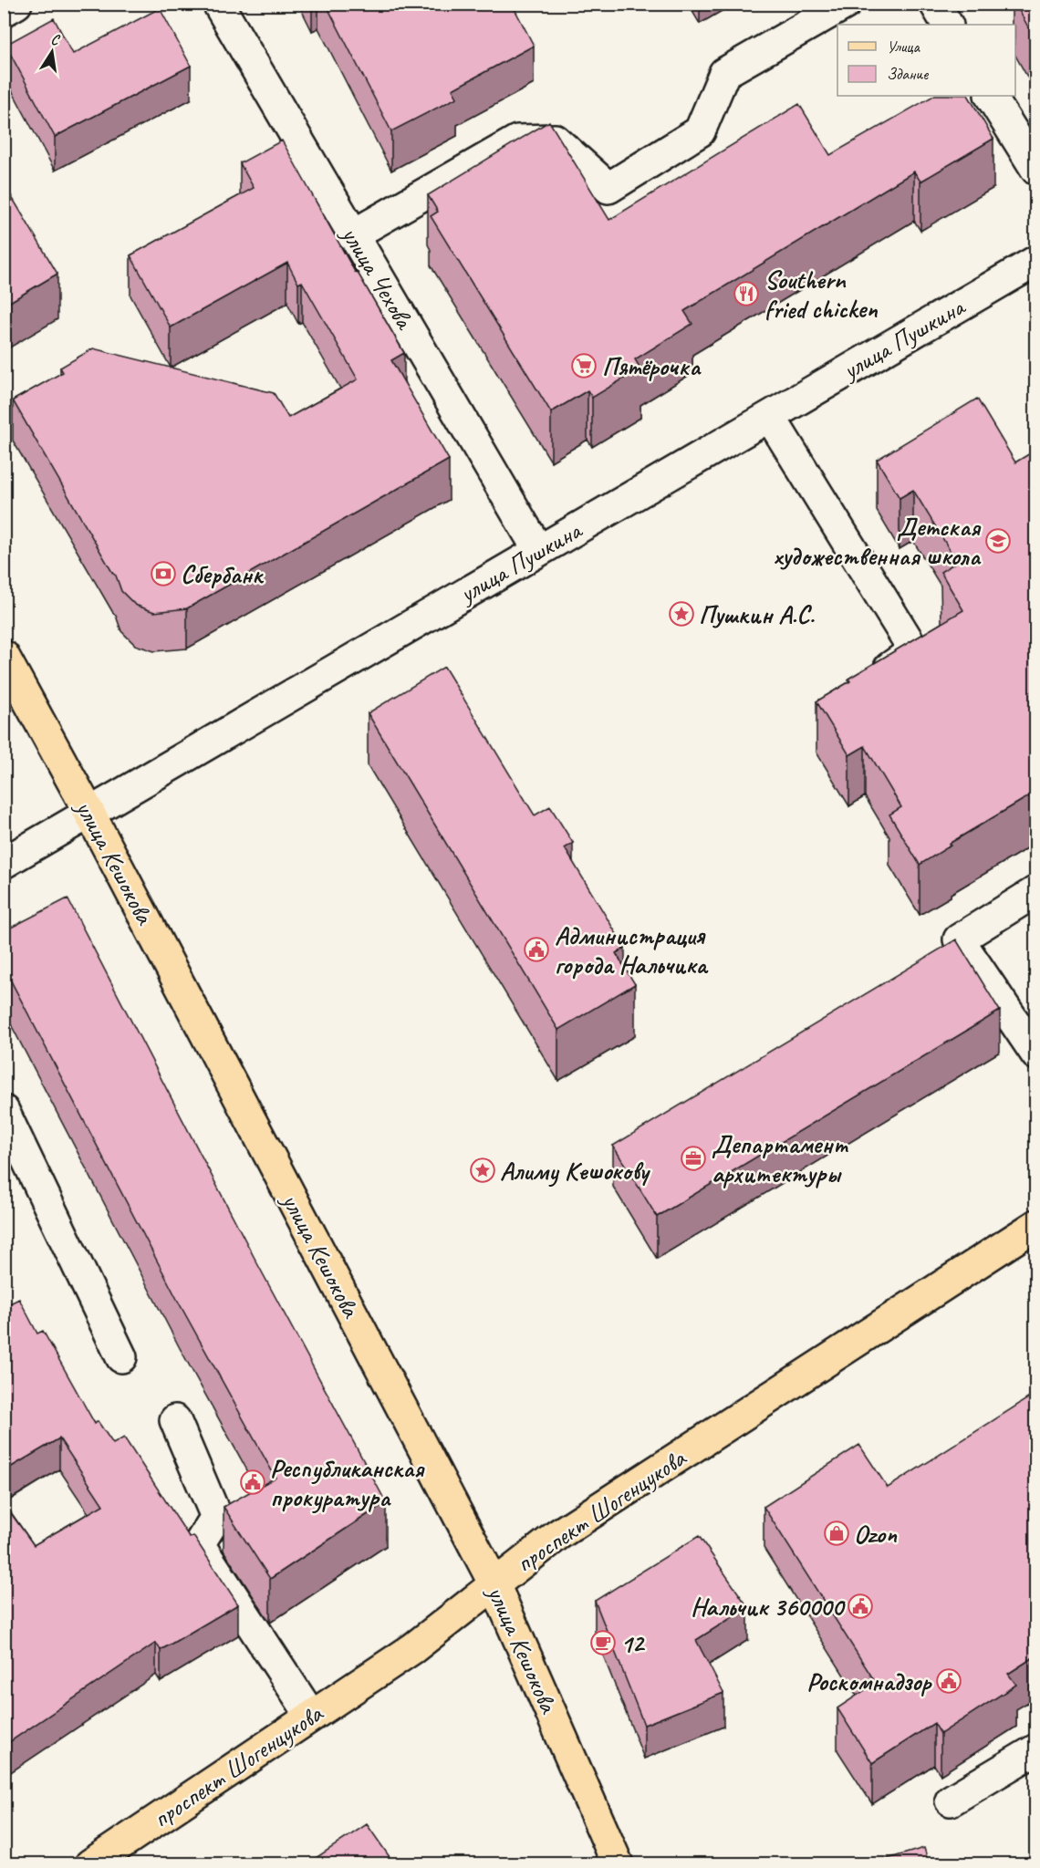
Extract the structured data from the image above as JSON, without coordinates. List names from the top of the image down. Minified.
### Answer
{"streets":{"main road":["улица Кешокова","проспект Шогенцукова"],"street":["улица Чехова","улица Пушкина"]},"crossings":[["улица Чехова","улица Пушкина"],["улица Пушкина","улица Кешокова"],["улица Кешокова","проспект Шогенцукова"]],"places":{"restaurant":["Southern fried chicken"],"supermarket":["Пятёрочка"],"school or university":["Детская художественная школа"],"bank":["Сбербанк"],"place":["Пушкин А.С.","Алиму Кешокову"],"public building":["Администрация города Нальчика","Республиканская прокуратура","Нальчик 360000","Роскомнадзор"],"office":["Департамент архитектуры"],"shop":["Ozon"],"cafe":["12"]},"legend":["Улица","Здание"],"north":"top"}
